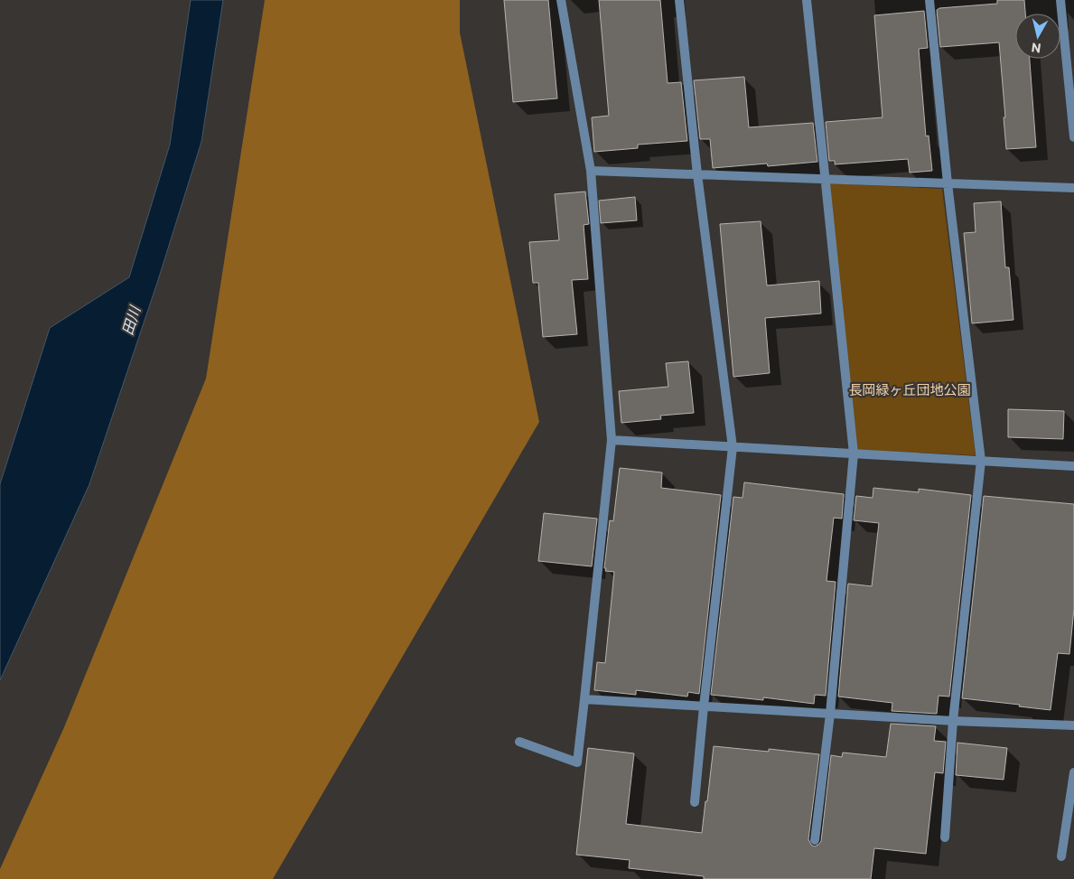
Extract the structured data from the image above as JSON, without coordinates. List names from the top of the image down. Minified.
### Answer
{"water":["田川"],"parks":["長岡緑ヶ丘団地公園"],"north":"bottom"}
